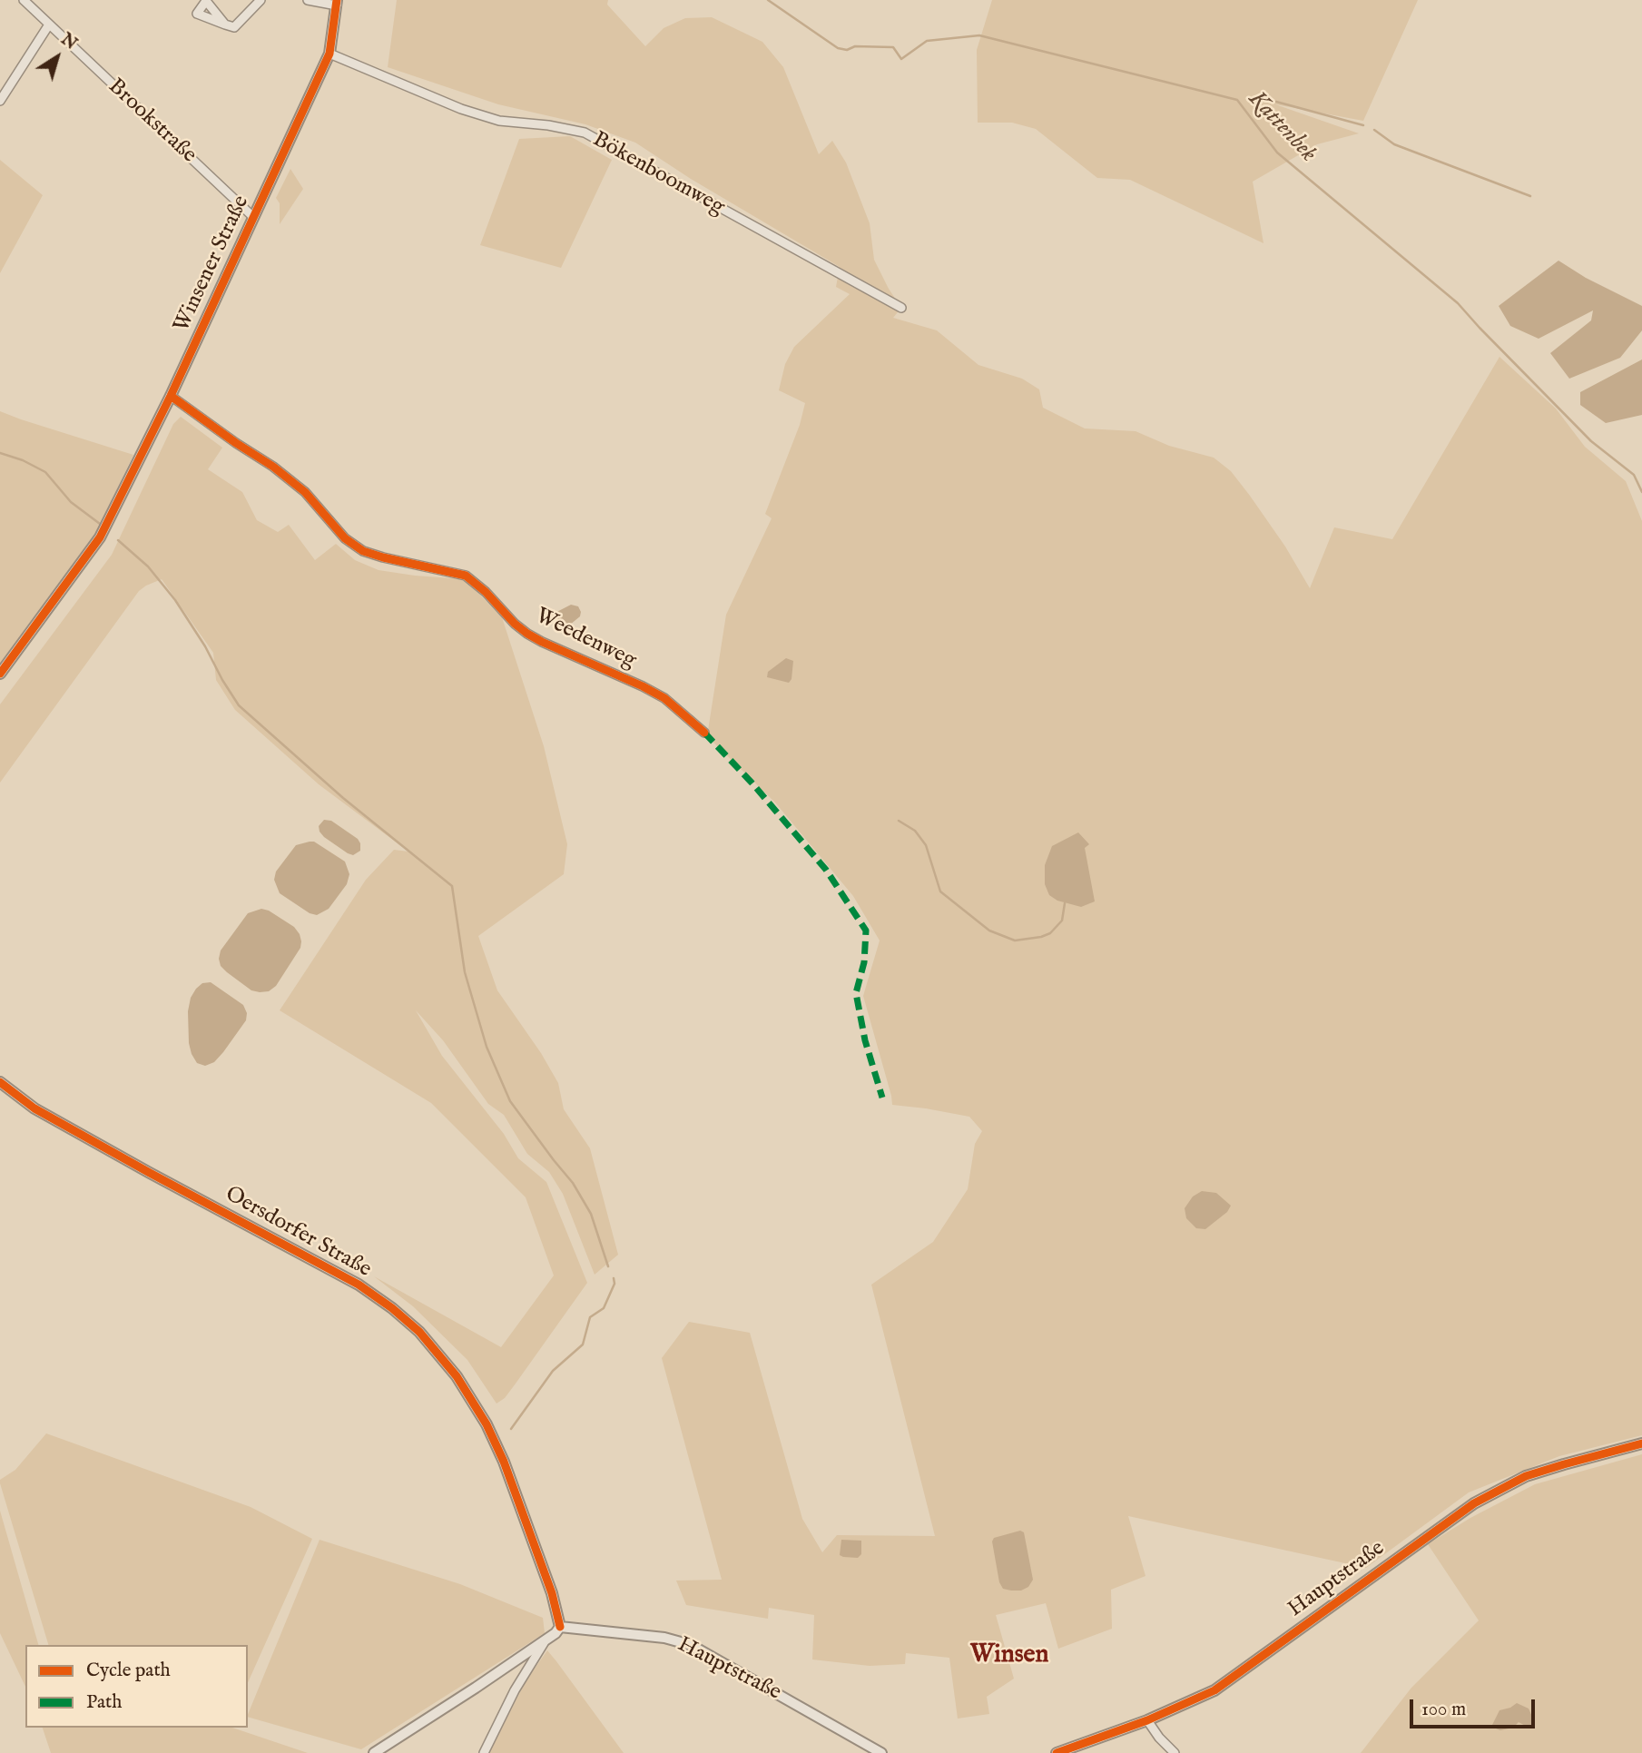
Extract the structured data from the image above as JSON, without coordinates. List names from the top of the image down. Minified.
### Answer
{"streets":{"street":["Brookstraße","Bökenboomweg","Winsener Straße","Weedenweg","Oersdorfer Straße","Hauptstraße"]},"crossings":[["Brookstraße","Winsener Straße"],["Bökenboomweg","Winsener Straße"],["Winsener Straße","Weedenweg"],["Oersdorfer Straße","Hauptstraße"]],"districts":["Winsen"],"water":["Kattenbek"],"legend":["Cycle path","Path"],"scale_bar":"100 m","north":"top right"}
